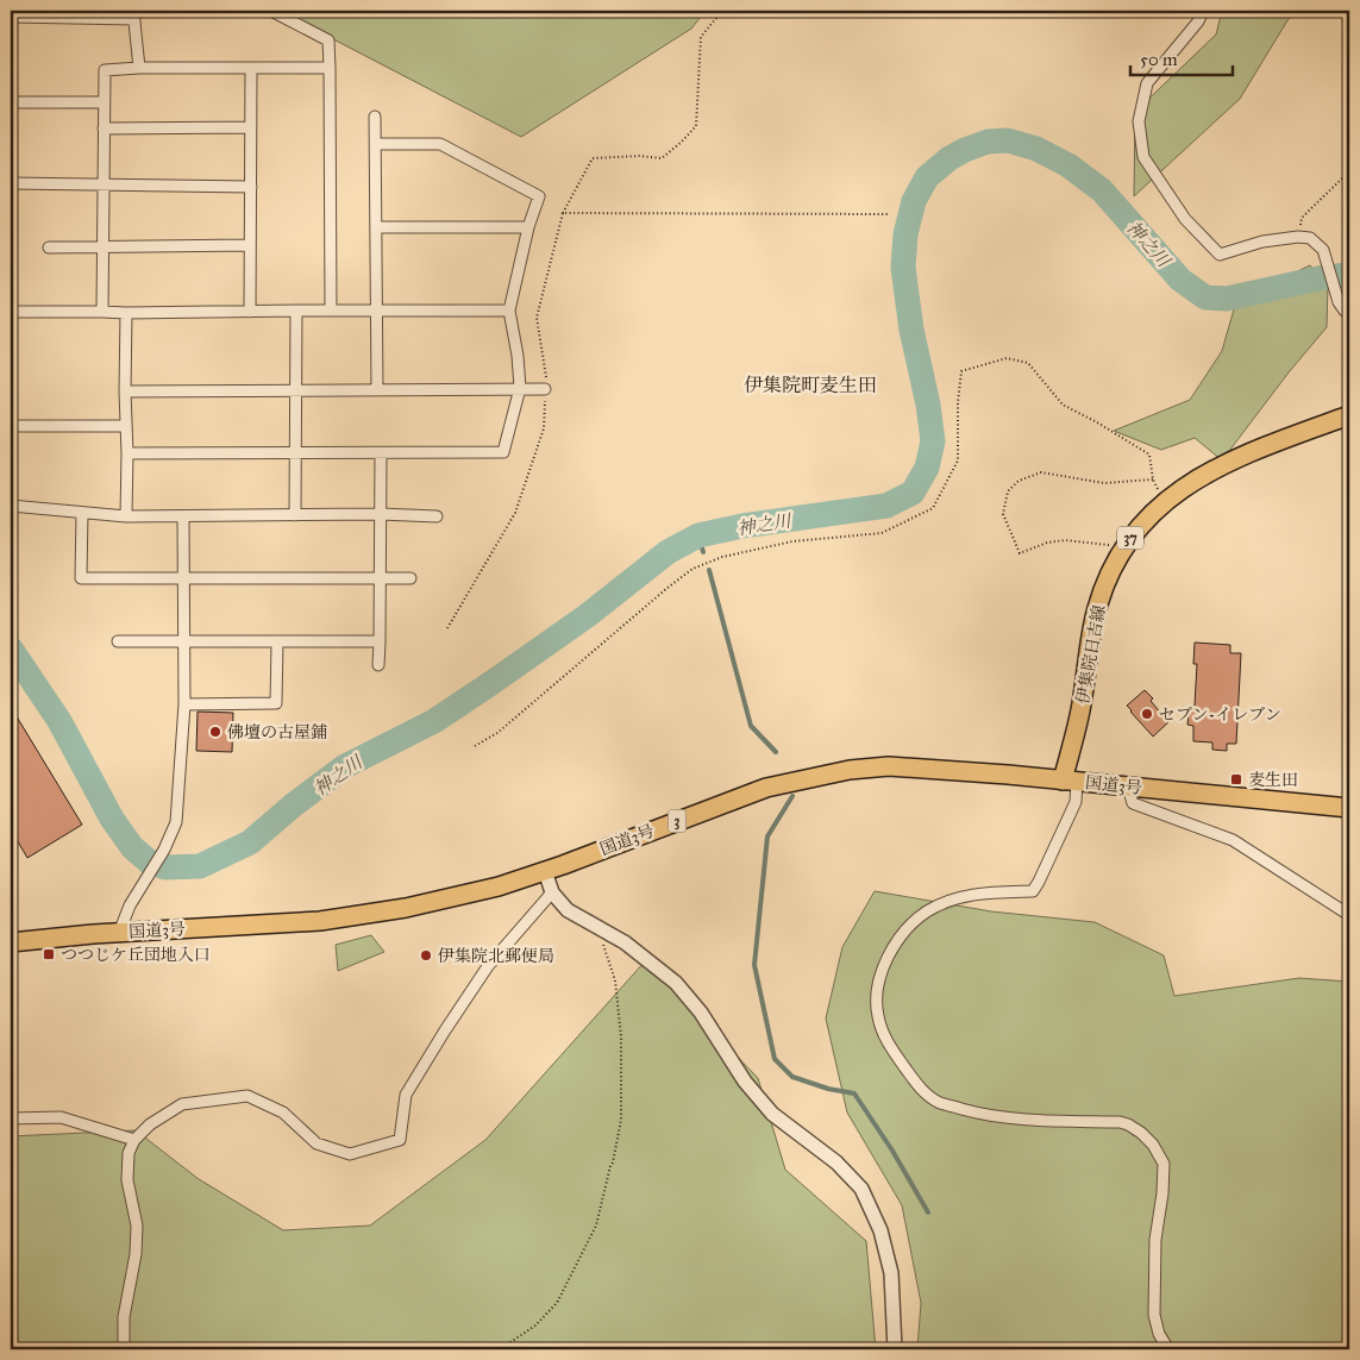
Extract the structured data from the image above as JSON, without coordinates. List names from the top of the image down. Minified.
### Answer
{"streets":{"main road":["37","伊集院日吉線","国道3号","3"]},"crossings":[["伊集院日吉線","国道3号"]],"districts":["伊集院町麦生田"],"water":["神之川"],"places":{"other":["セブン-イレブン","佛壇の古屋鋪","伊集院北郵便局"],"transit":["麦生田","つつじケ丘団地入口"]},"scale_bar":"50 m"}
